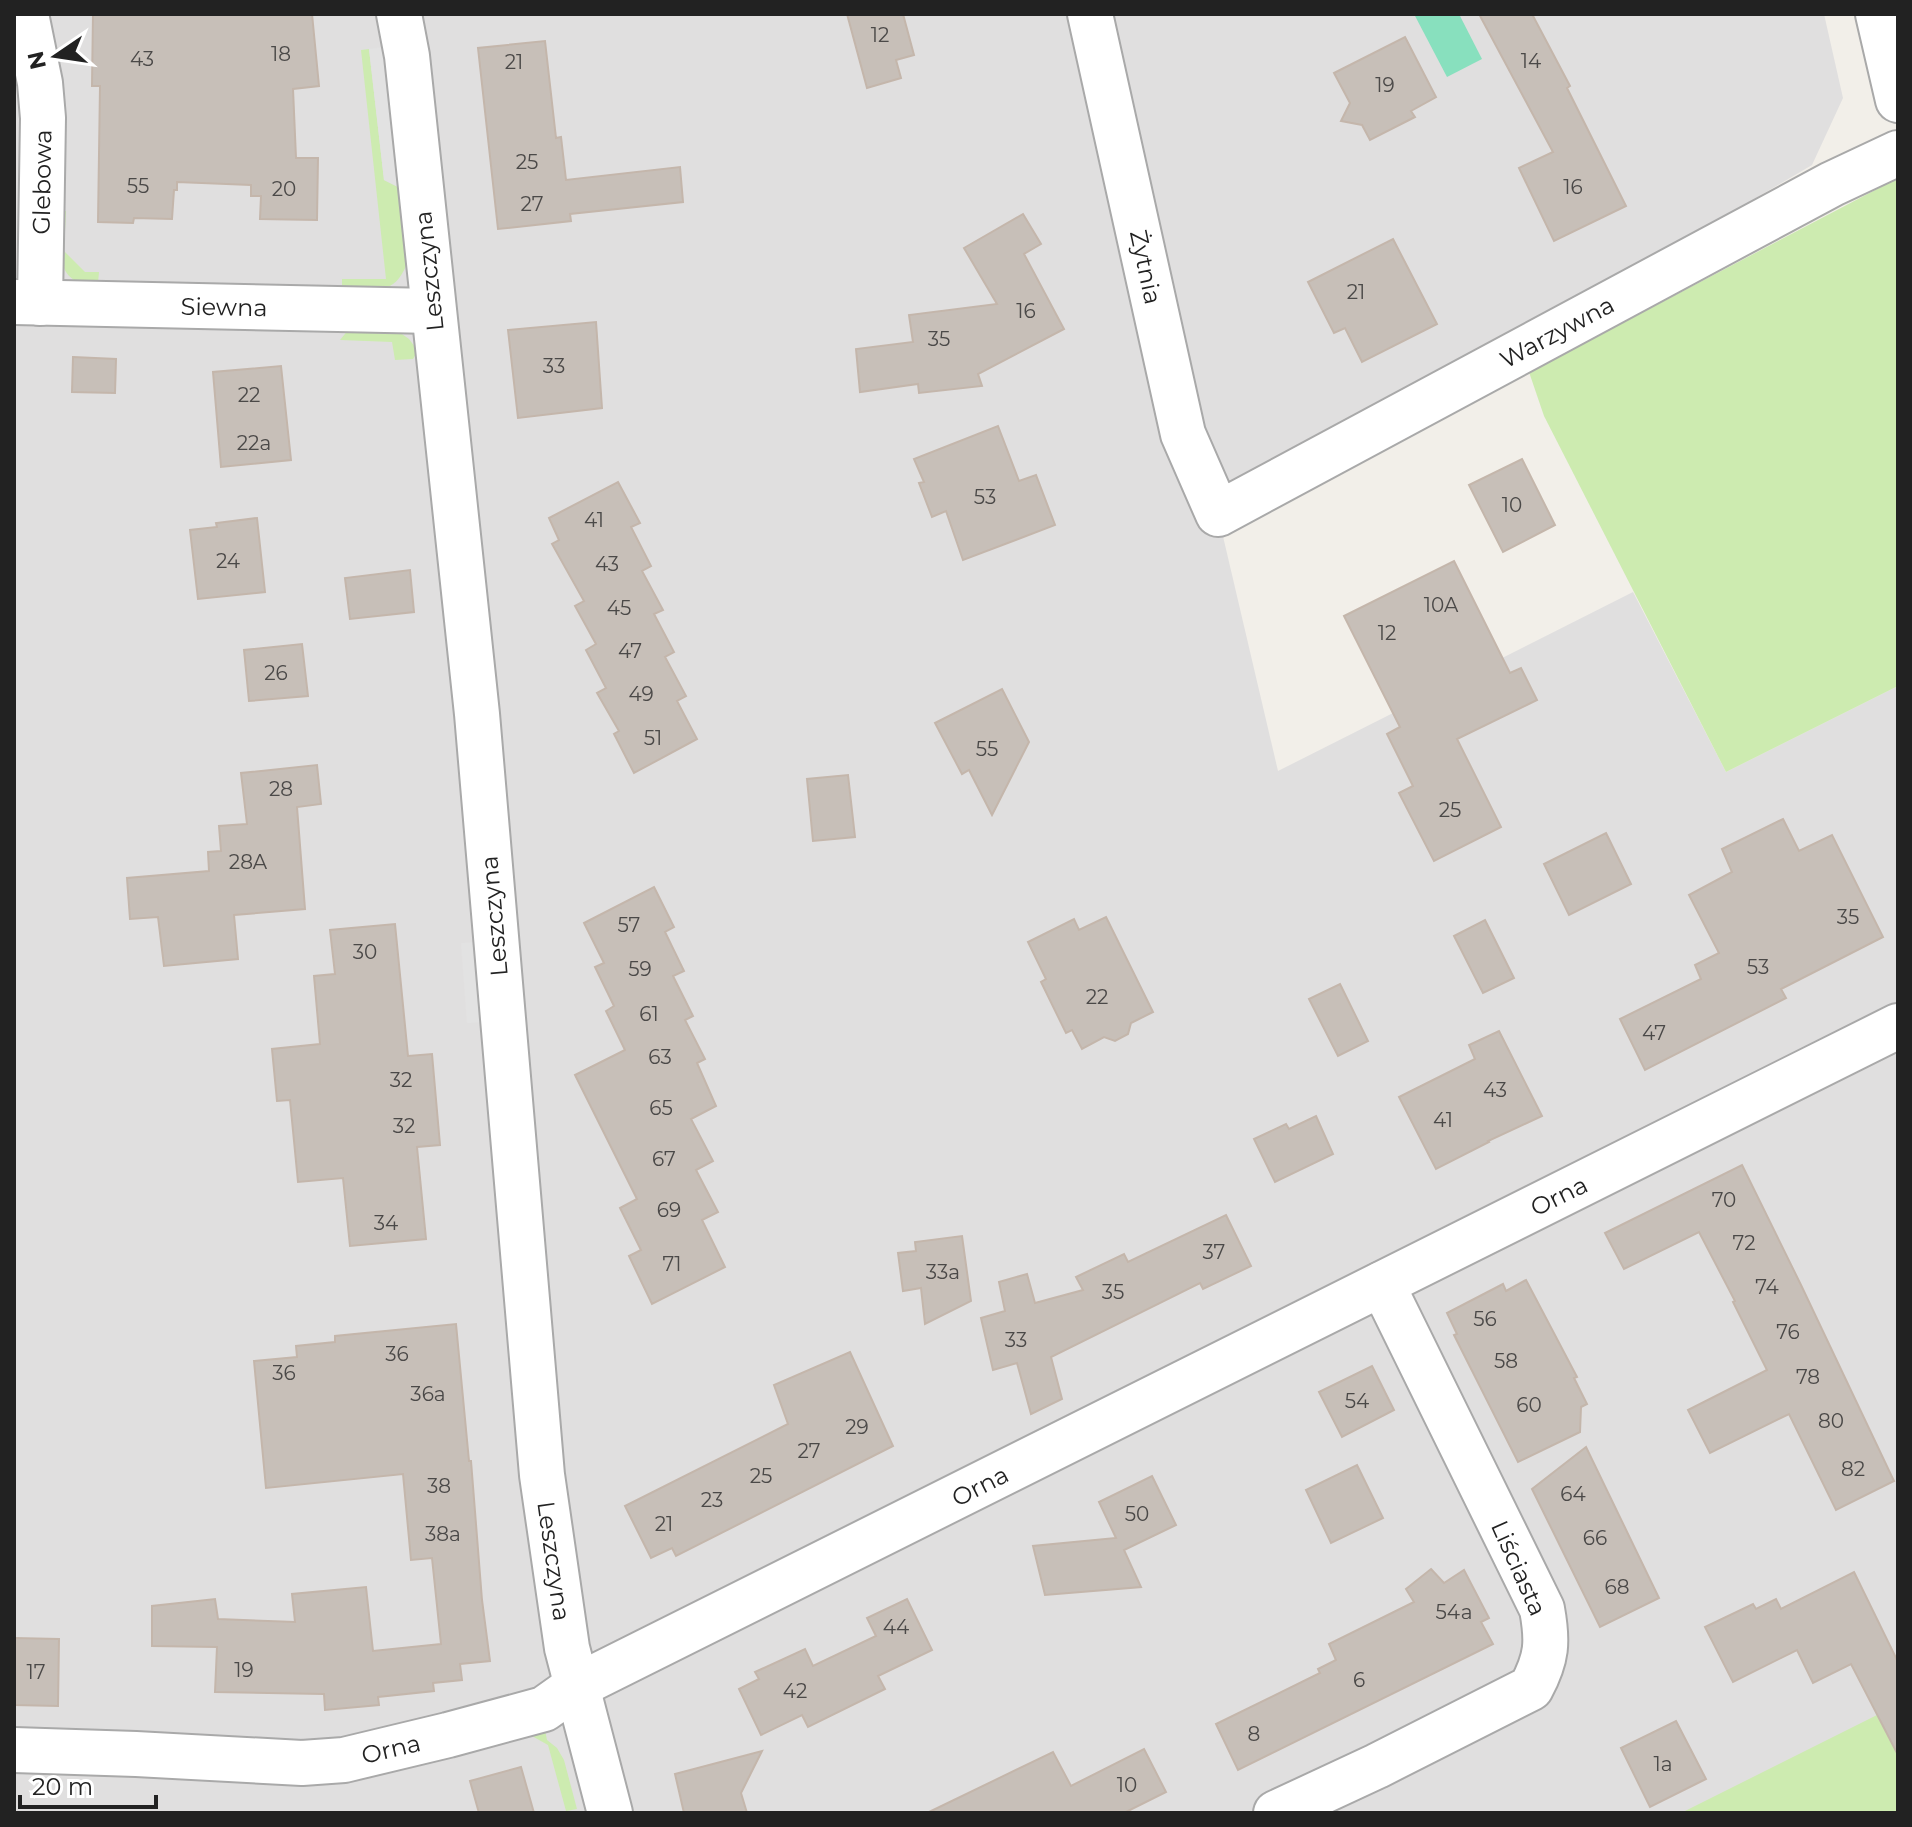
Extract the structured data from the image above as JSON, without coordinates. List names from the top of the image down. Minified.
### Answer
{"streets":{"street":["Glebowa","Żytnia","Leszczyna","Siewna","Warzywna","Orna","Liściasta"]},"crossings":[["Glebowa","Siewna"],["Żytnia","Warzywna"],["Leszczyna","Siewna"],["Leszczyna","Orna"],["Orna","Liściasta"]],"house_numbers":["12","18","43","14","21","19","25","55","16","20","27","21","16","35","33","22","22a","53","10","41","24","43","10A","45","12","47","26","49","51","55","28","25","28A","35","57","30","53","59","22","61","47","63","32","43","65","41","32","67","70","69","34","72","37","71","33a","74","35","56","76","33","36","58","36","78","36a","54","60","80","29","27","82","25","38","64","23","50","21","38a","66","68","54a","44","19","17","6","42","8","1a","10"],"scale_bar":"20 m","north":"left"}
